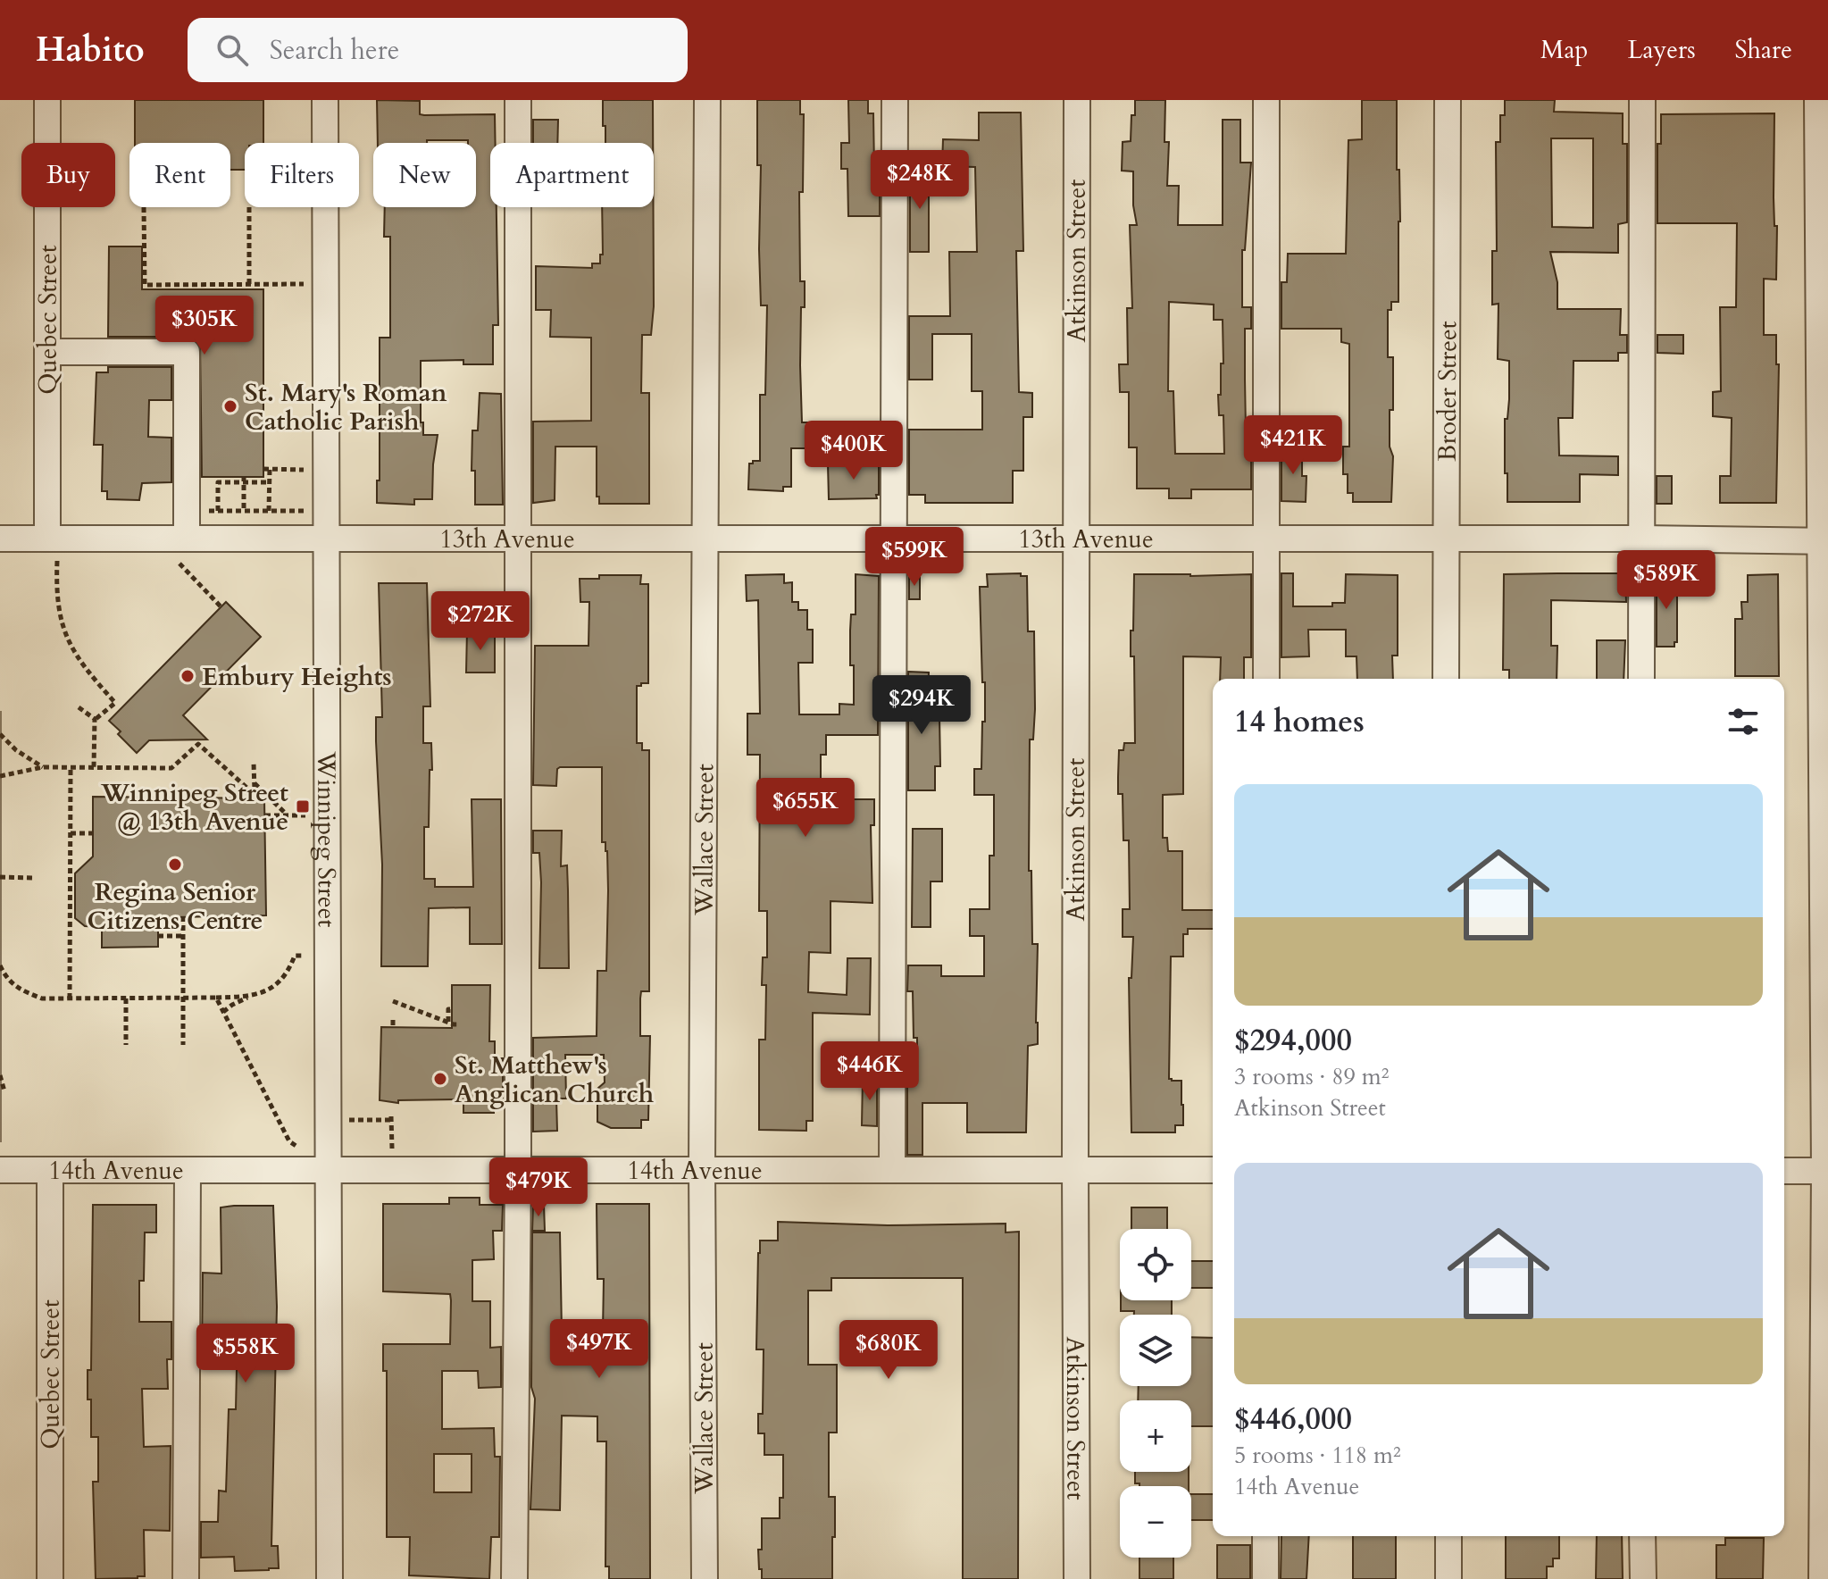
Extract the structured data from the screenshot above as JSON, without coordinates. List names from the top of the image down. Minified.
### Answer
{"streets":{"street":["Atkinson Street","Quebec Street","Broder Street","13th Avenue","Winnipeg Street","Wallace Street","14th Avenue"]},"crossings":[["Atkinson Street","13th Avenue"],["Atkinson Street","14th Avenue"],["Quebec Street","13th Avenue"],["Quebec Street","14th Avenue"],["Broder Street","13th Avenue"],["13th Avenue","Winnipeg Street"],["13th Avenue","Wallace Street"],["Winnipeg Street","14th Avenue"],["Wallace Street","14th Avenue"]],"places":{"other":["St. Mary's Roman Catholic Parish","Embury Heights","Regina Senior Citizens Centre","St. Matthew's Anglican Church"],"transit":["Winnipeg Street @ 13th Avenue"]},"page":{"header":"Habito","search":"Search here","nav":["Map","Layers","Share"],"chip":["Buy","Rent","Filters","New","Apartment"],"price":["$248K","$305K","$421K","$400K","$599K","$589K","$272K","$294K","$655K","$446K","$479K","$497K","$680K","$558K"],"heading":"14 homes","list":[{"name":"$294,000","note":"3 rooms · 89 m² · Atkinson Street"},{"name":"$446,000","note":"5 rooms · 118 m² · 14th Avenue"}],"map_buttons":["+","−"]}}
